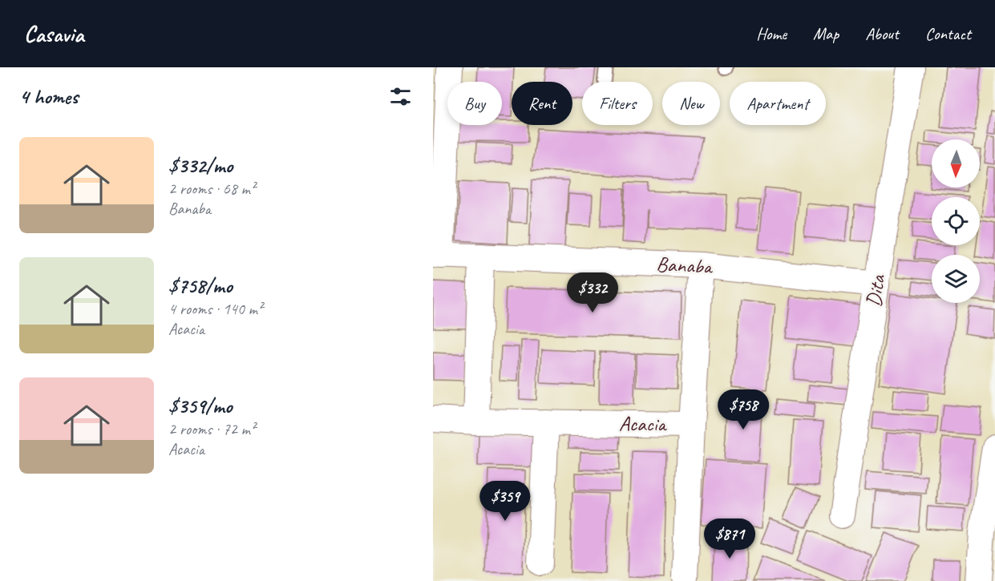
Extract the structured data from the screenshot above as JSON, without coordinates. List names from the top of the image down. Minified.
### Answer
{"streets":{"street":["Banaba","Dita","Acacia"]},"crossings":[["Banaba","Dita"],["Banaba","Acacia"]],"north":"bottom","page":{"header":"Casavia","nav":["Home","Map","About","Contact"],"heading":"4 homes","chip":["Buy","Rent","Filters","New","Apartment"],"list":[{"name":"$332/mo","note":"2 rooms · 68 m² · Banaba"},{"name":"$758/mo","note":"4 rooms · 140 m² · Acacia"},{"name":"$359/mo","note":"2 rooms · 72 m² · Acacia"}],"price":["$332","$758","$359","$871"]}}
